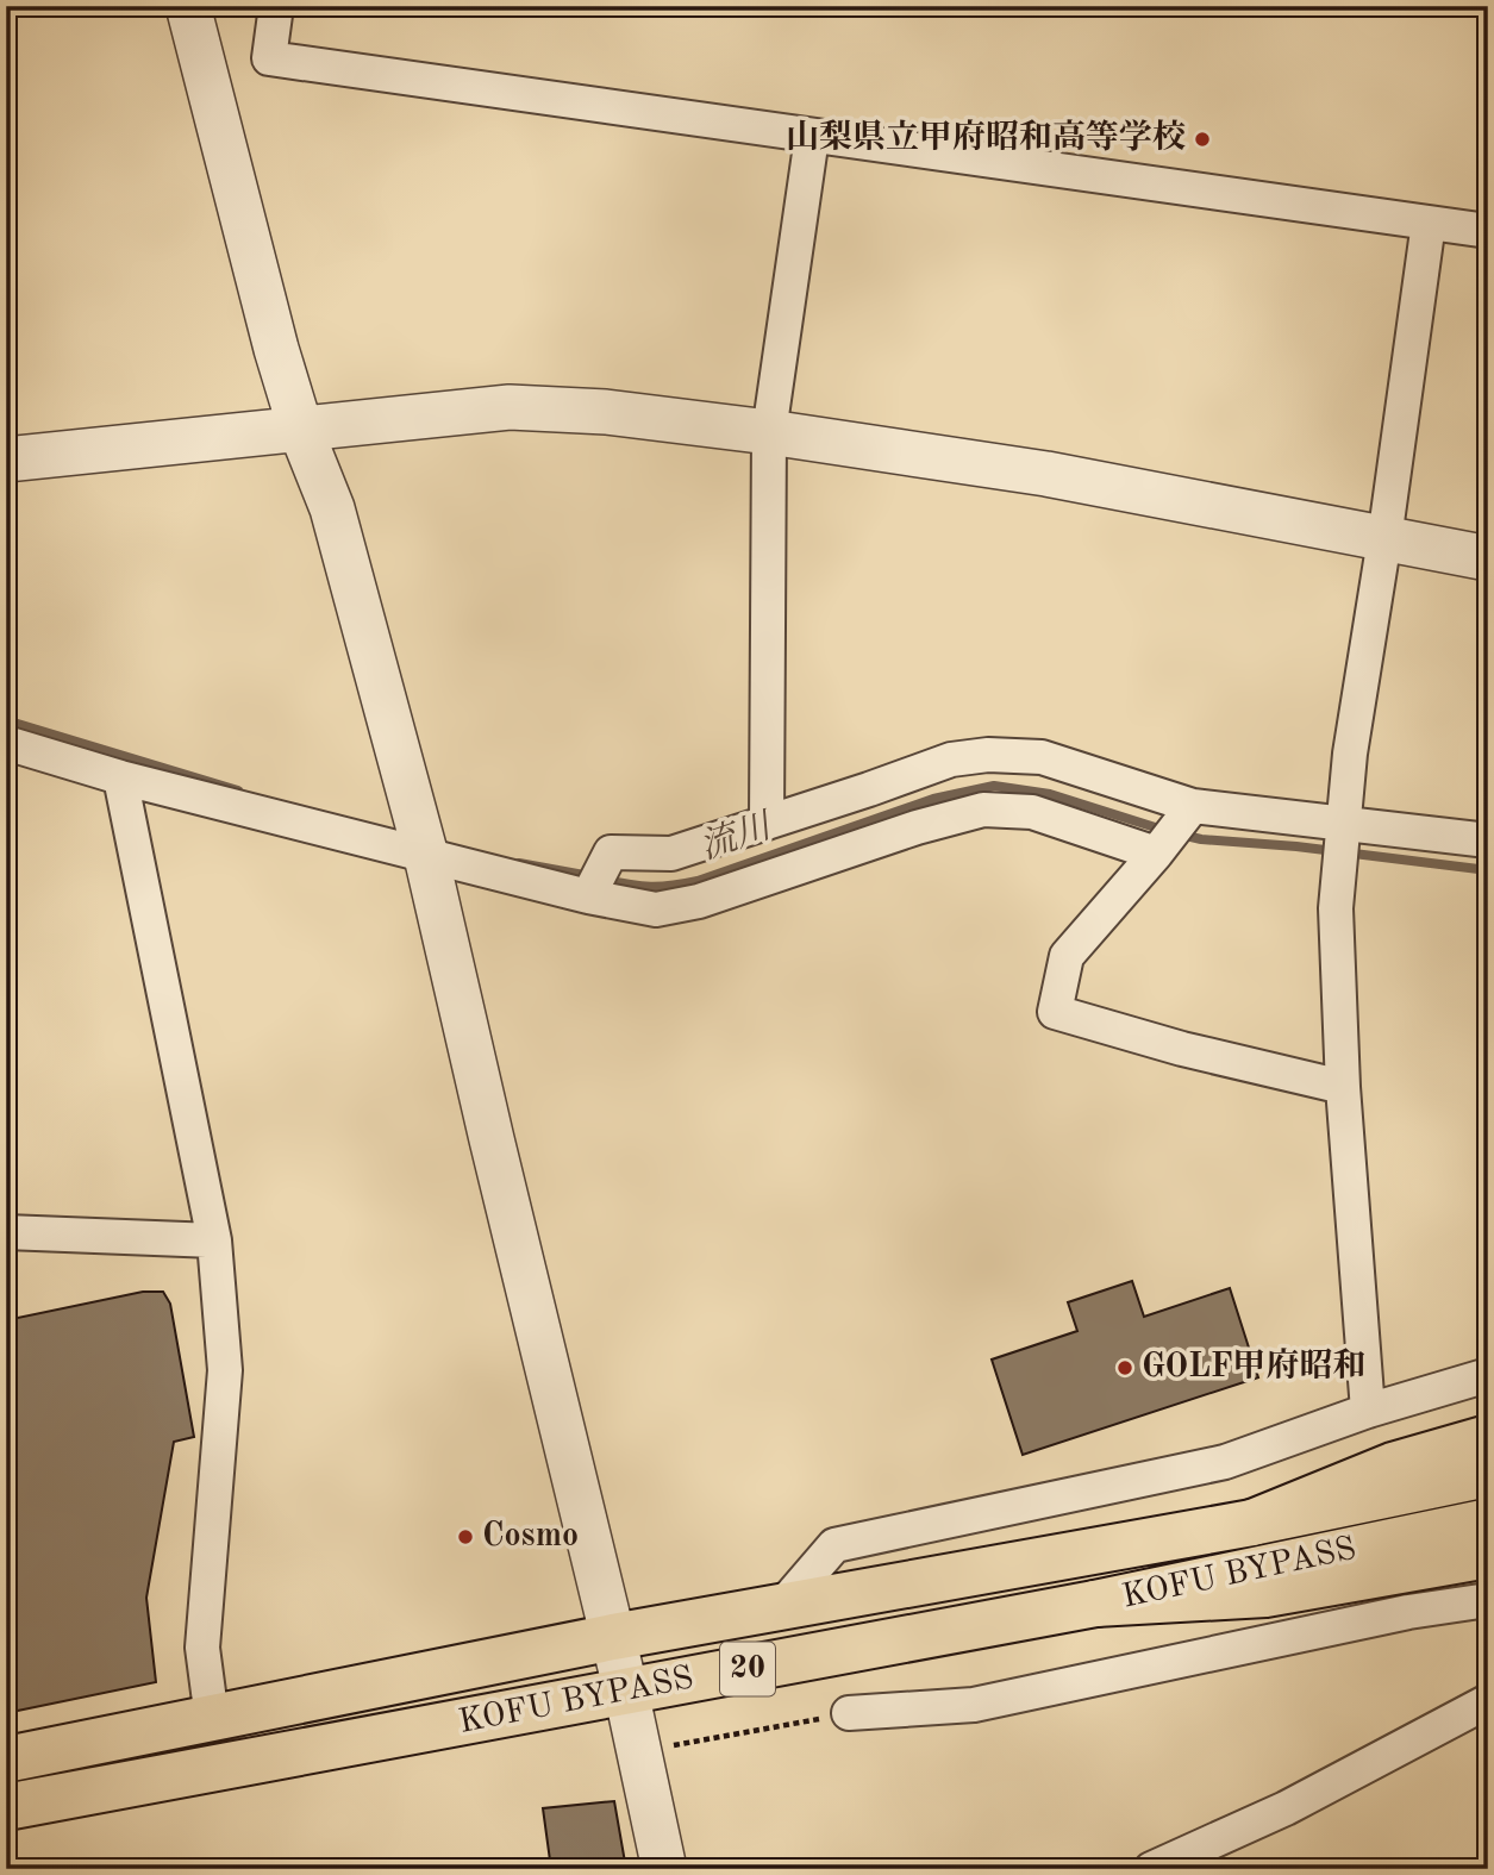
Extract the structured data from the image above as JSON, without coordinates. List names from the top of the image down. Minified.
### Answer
{"streets":{"highway":["KOFU BYPASS","20"]},"water":["流川"],"places":["山梨県立甲府昭和高等学校","GOLF甲府昭和","Cosmo"]}
